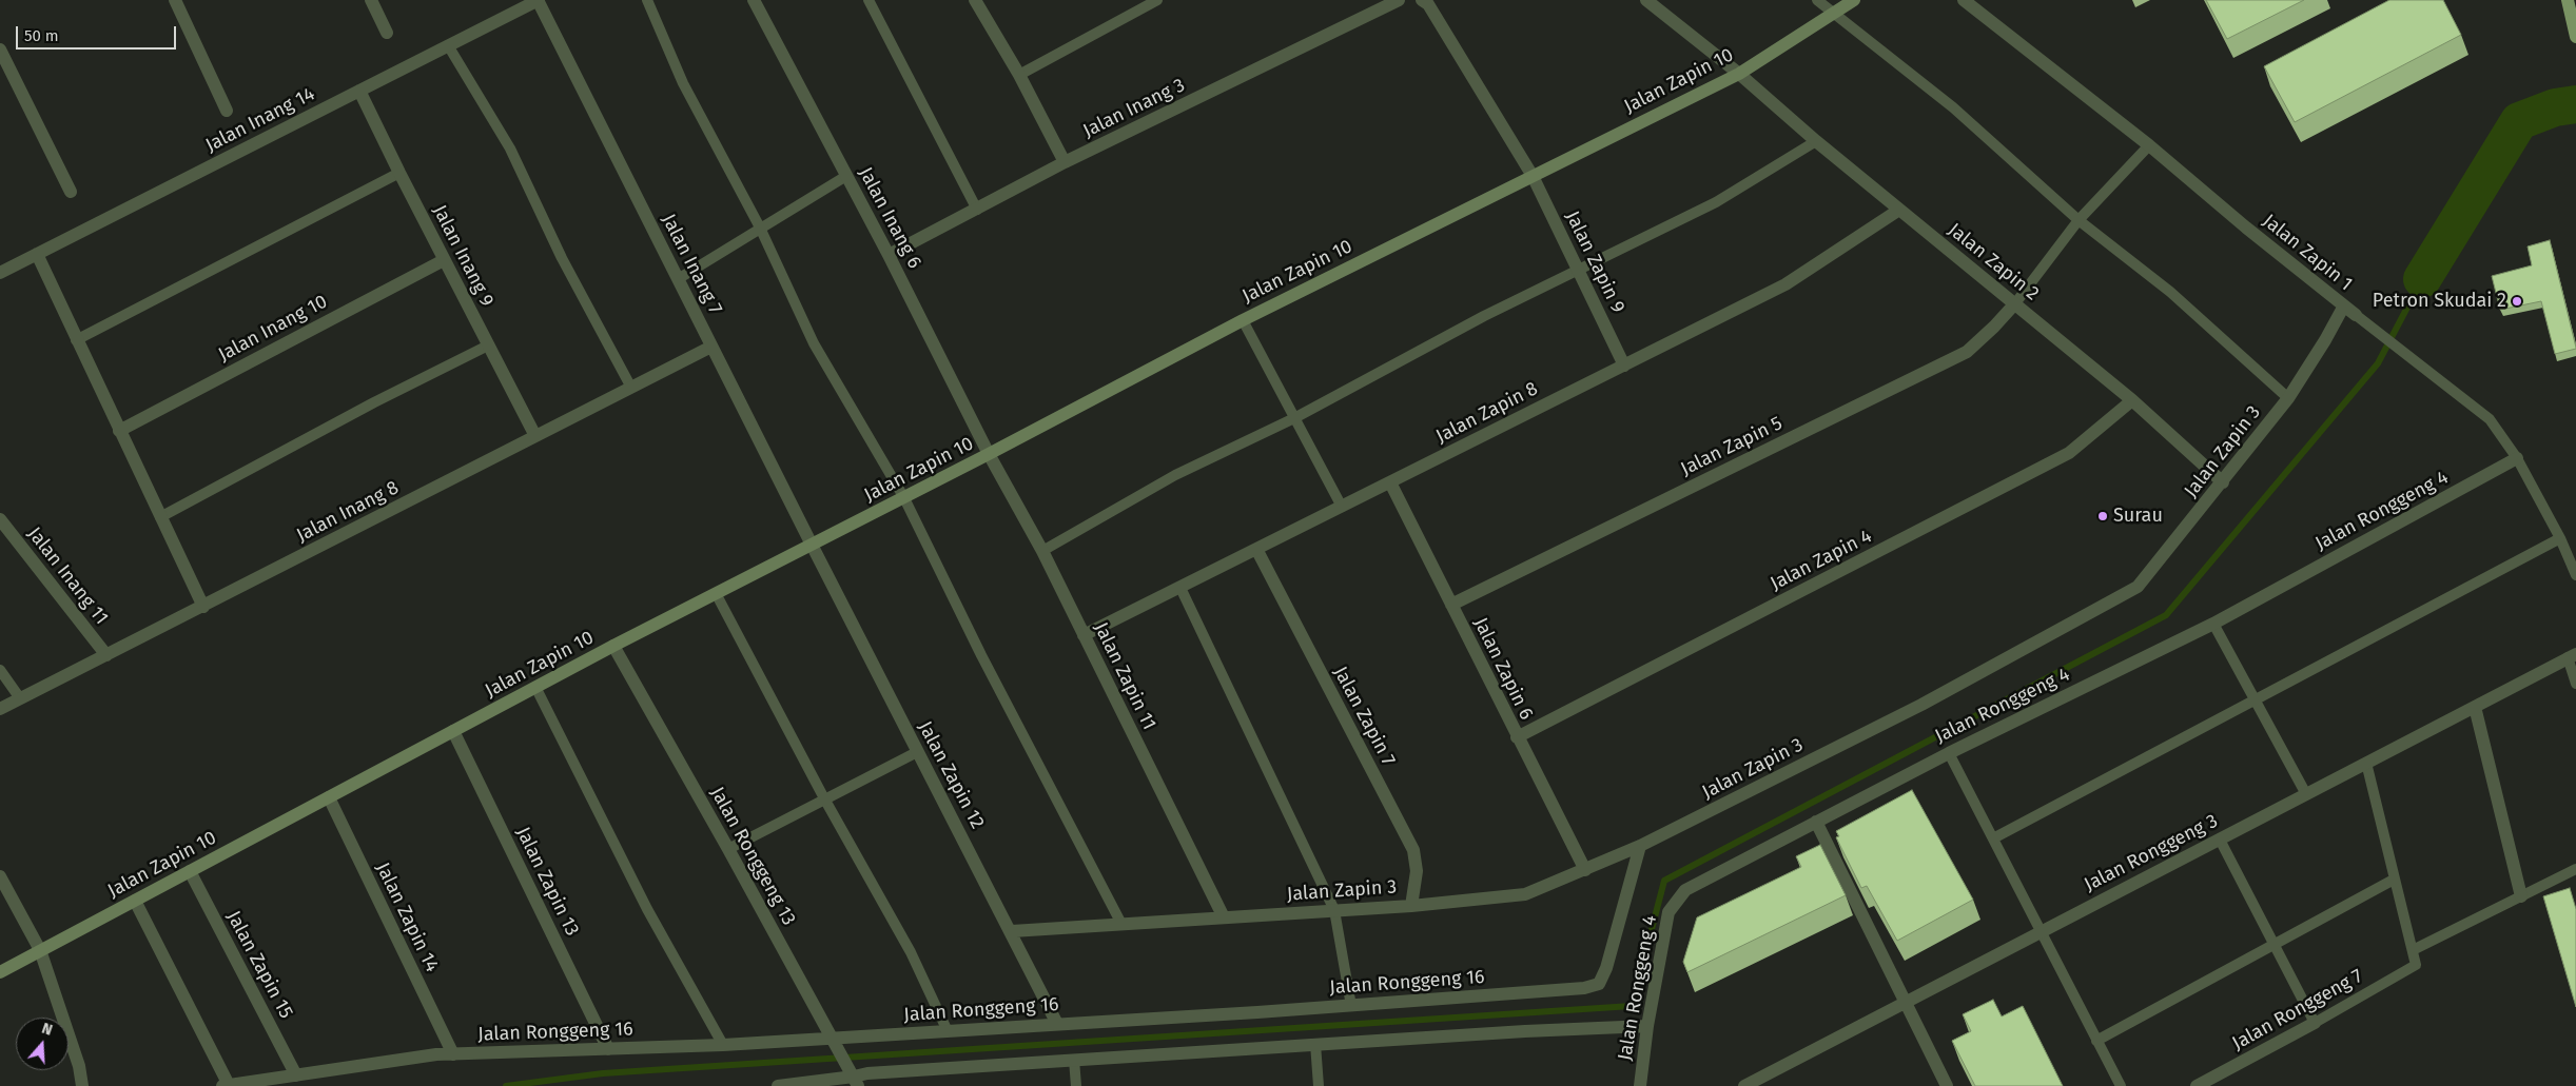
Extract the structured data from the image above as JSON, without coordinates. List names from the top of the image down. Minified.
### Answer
{"streets":{"street":["Jalan Zapin 10","Jalan Inang 3","Jalan Inang 14","Jalan Inang 6","Jalan Zapin 1","Jalan Inang 9","Jalan Zapin 9","Jalan Zapin 2","Jalan Inang 7","Jalan Inang 10","Jalan Zapin 8","Jalan Zapin 5","Jalan Zapin 3","Jalan Ronggeng 4","Jalan Inang 8","Jalan Zapin 4","Jalan Inang 11","Jalan Zapin 6","Jalan Zapin 11","Jalan Zapin 7","Jalan Zapin 12","Jalan Ronggeng 3","Jalan Ronggeng 13","Jalan Zapin 13","Jalan Zapin 14","Jalan Zapin 15","Jalan Ronggeng 16","Jalan Ronggeng 7"]},"crossings":[["Jalan Zapin 10","Jalan Inang 6"],["Jalan Zapin 10","Jalan Zapin 9"],["Jalan Zapin 10","Jalan Zapin 2"],["Jalan Zapin 10","Jalan Inang 7"],["Jalan Zapin 10","Jalan Zapin 11"],["Jalan Zapin 10","Jalan Zapin 12"],["Jalan Zapin 10","Jalan Ronggeng 13"],["Jalan Zapin 10","Jalan Zapin 13"],["Jalan Zapin 10","Jalan Zapin 14"],["Jalan Zapin 10","Jalan Zapin 15"],["Jalan Inang 3","Jalan Inang 6"],["Jalan Inang 14","Jalan Inang 9"],["Jalan Inang 14","Jalan Inang 7"],["Jalan Inang 6","Jalan Zapin 11"],["Jalan Zapin 1","Jalan Zapin 3"],["Jalan Zapin 1","Jalan Ronggeng 4"],["Jalan Inang 9","Jalan Inang 10"],["Jalan Inang 9","Jalan Inang 8"],["Jalan Zapin 9","Jalan Zapin 8"],["Jalan Zapin 2","Jalan Zapin 8"],["Jalan Zapin 2","Jalan Zapin 5"],["Jalan Zapin 2","Jalan Zapin 3"],["Jalan Zapin 2","Jalan Zapin 4"],["Jalan Inang 7","Jalan Inang 8"],["Jalan Inang 7","Jalan Zapin 12"],["Jalan Zapin 8","Jalan Zapin 6"],["Jalan Zapin 8","Jalan Zapin 11"],["Jalan Zapin 8","Jalan Zapin 7"],["Jalan Zapin 5","Jalan Zapin 6"],["Jalan Zapin 3","Jalan Zapin 6"],["Jalan Zapin 3","Jalan Zapin 11"],["Jalan Zapin 3","Jalan Zapin 7"],["Jalan Zapin 3","Jalan Zapin 12"],["Jalan Zapin 3","Jalan Ronggeng 16"],["Jalan Inang 8","Jalan Inang 11"],["Jalan Zapin 4","Jalan Zapin 6"],["Jalan Zapin 12","Jalan Ronggeng 16"],["Jalan Ronggeng 13","Jalan Ronggeng 16"],["Jalan Zapin 13","Jalan Ronggeng 16"],["Jalan Zapin 14","Jalan Ronggeng 16"],["Jalan Zapin 15","Jalan Ronggeng 16"]],"places":["Petron Skudai 2","Surau"],"scale_bar":"50 m","north":"top"}
